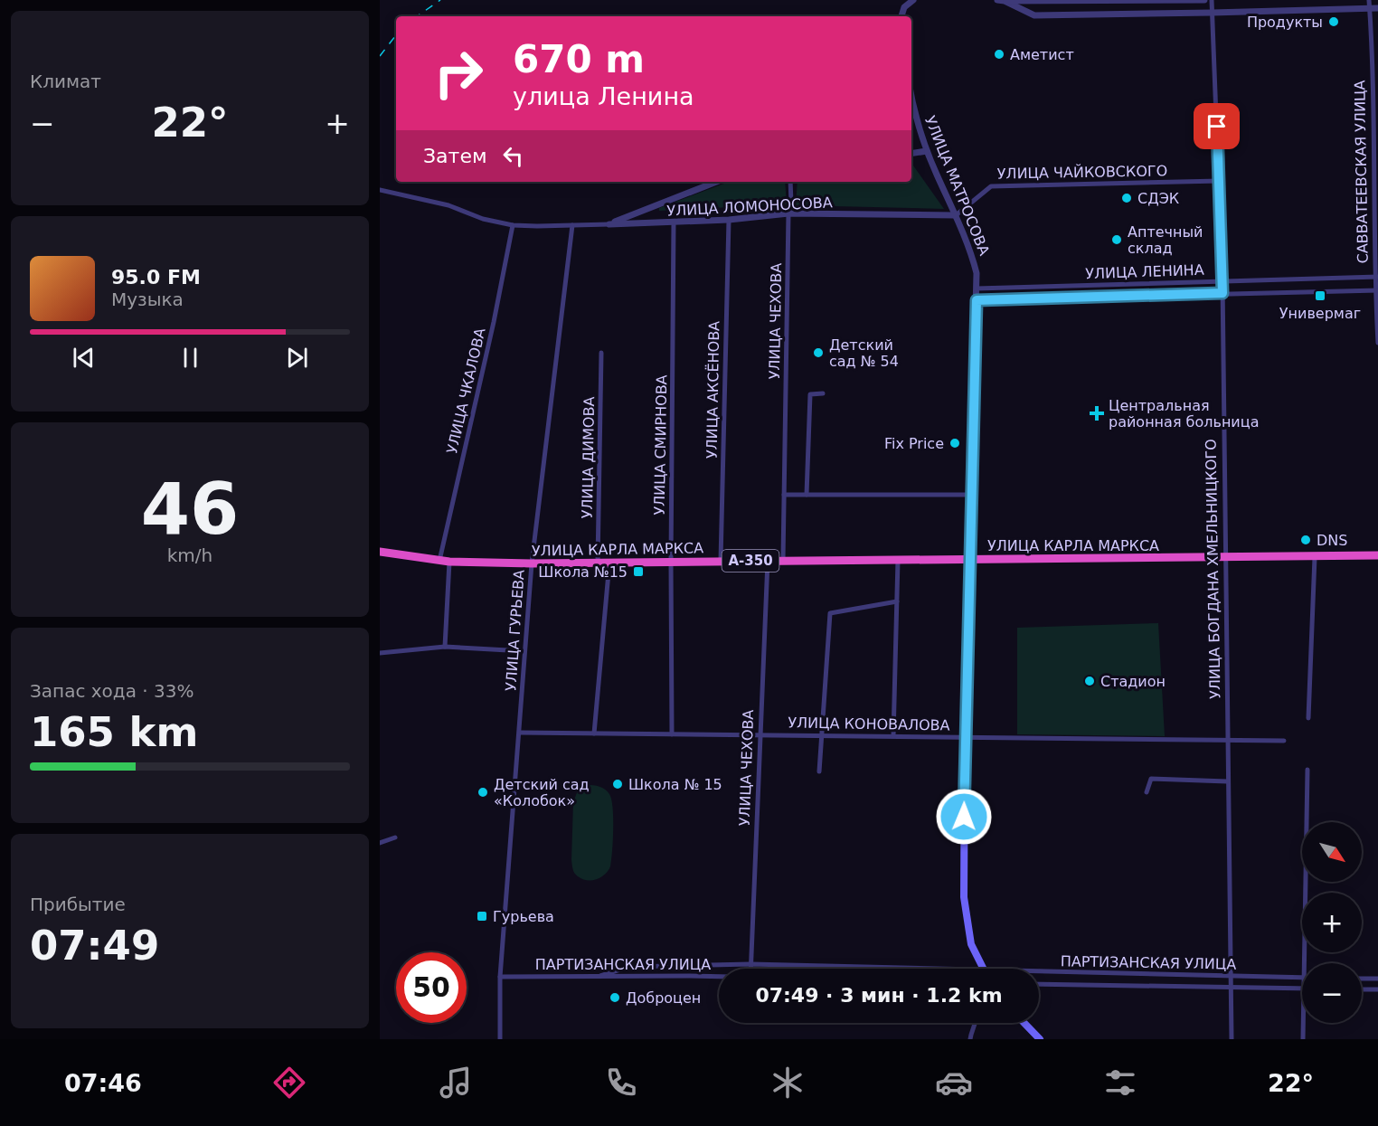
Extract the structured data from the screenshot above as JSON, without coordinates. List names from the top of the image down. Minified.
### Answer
{"streets":{"highway":["УЛИЦА КАРЛА МАРКСА","А-350"],"main road":["УЛИЦА МАТРОСОВА"],"street":["УЛИЦА ЧАЙКОВСКОГО","САВВАТЕЕВСКАЯ УЛИЦА","УЛИЦА ЛОМОНОСОВА","УЛИЦА ЛЕНИНА","УЛИЦА ЧЕХОВА","УЛИЦА АКСЁНОВА","УЛИЦА ЧКАЛОВА","УЛИЦА СМИРНОВА","УЛИЦА ДИМОВА","УЛИЦА БОГДАНА ХМЕЛЬНИЦКОГО","УЛИЦА ГУРЬЕВА","УЛИЦА КОНОВАЛОВА","ПАРТИЗАНСКАЯ УЛИЦА"]},"crossings":[["УЛИЦА ЧАЙКОВСКОГО","УЛИЦА МАТРОСОВА"],["УЛИЦА ЧАЙКОВСКОГО","УЛИЦА ЛОМОНОСОВА"],["УЛИЦА ЧАЙКОВСКОГО","УЛИЦА БОГДАНА ХМЕЛЬНИЦКОГО"],["САВВАТЕЕВСКАЯ УЛИЦА","УЛИЦА ЛЕНИНА"],["УЛИЦА МАТРОСОВА","УЛИЦА ЛОМОНОСОВА"],["УЛИЦА МАТРОСОВА","УЛИЦА ЛЕНИНА"],["УЛИЦА МАТРОСОВА","УЛИЦА КАРЛА МАРКСА"],["УЛИЦА МАТРОСОВА","УЛИЦА КОНОВАЛОВА"],["УЛИЦА ЛОМОНОСОВА","УЛИЦА ЧЕХОВА"],["УЛИЦА ЛОМОНОСОВА","УЛИЦА АКСЁНОВА"],["УЛИЦА ЛОМОНОСОВА","УЛИЦА ЧКАЛОВА"],["УЛИЦА ЛОМОНОСОВА","УЛИЦА СМИРНОВА"],["УЛИЦА ЛОМОНОСОВА","УЛИЦА ГУРЬЕВА"],["УЛИЦА ЛЕНИНА","УЛИЦА БОГДАНА ХМЕЛЬНИЦКОГО"],["УЛИЦА ЧЕХОВА","УЛИЦА КАРЛА МАРКСА"],["УЛИЦА ЧЕХОВА","УЛИЦА КОНОВАЛОВА"],["УЛИЦА ЧЕХОВА","ПАРТИЗАНСКАЯ УЛИЦА"],["УЛИЦА АКСЁНОВА","УЛИЦА КАРЛА МАРКСА"],["УЛИЦА ЧКАЛОВА","УЛИЦА КАРЛА МАРКСА"],["УЛИЦА СМИРНОВА","УЛИЦА КАРЛА МАРКСА"],["УЛИЦА СМИРНОВА","УЛИЦА КОНОВАЛОВА"],["УЛИЦА ДИМОВА","УЛИЦА КАРЛА МАРКСА"],["УЛИЦА КАРЛА МАРКСА","УЛИЦА БОГДАНА ХМЕЛЬНИЦКОГО"],["УЛИЦА КАРЛА МАРКСА","УЛИЦА ГУРЬЕВА"],["УЛИЦА БОГДАНА ХМЕЛЬНИЦКОГО","УЛИЦА КОНОВАЛОВА"],["УЛИЦА БОГДАНА ХМЕЛЬНИЦКОГО","ПАРТИЗАНСКАЯ УЛИЦА"],["УЛИЦА ГУРЬЕВА","УЛИЦА КОНОВАЛОВА"],["УЛИЦА ГУРЬЕВА","ПАРТИЗАНСКАЯ УЛИЦА"]],"places":{"other":["Продукты","Аметист","СДЭК","Аптечный склад","Детский сад № 54","Fix Price","DNS","Стадион","Школа № 15","Детский сад «Колобок»","Доброцен"],"transit":["Универмаг","Школа №15","Гурьева"],"health":["Центральная районная больница"]},"north":"bottom right","page":{"tile":["Климат",["46","km/h"],["Запас хода · 33%","165 km"],["Прибытие","07:49"]],"turn":["670 m","улица Ленина"],"heat":["−","22°","+"],"then":"Затем","song":["95.0 FM","Музыка"],"map_buttons":["+","−"],"limit":"50","trip":"07:49 · 3 мин · 1.2 km","tabs":["07:46","22°"]}}
